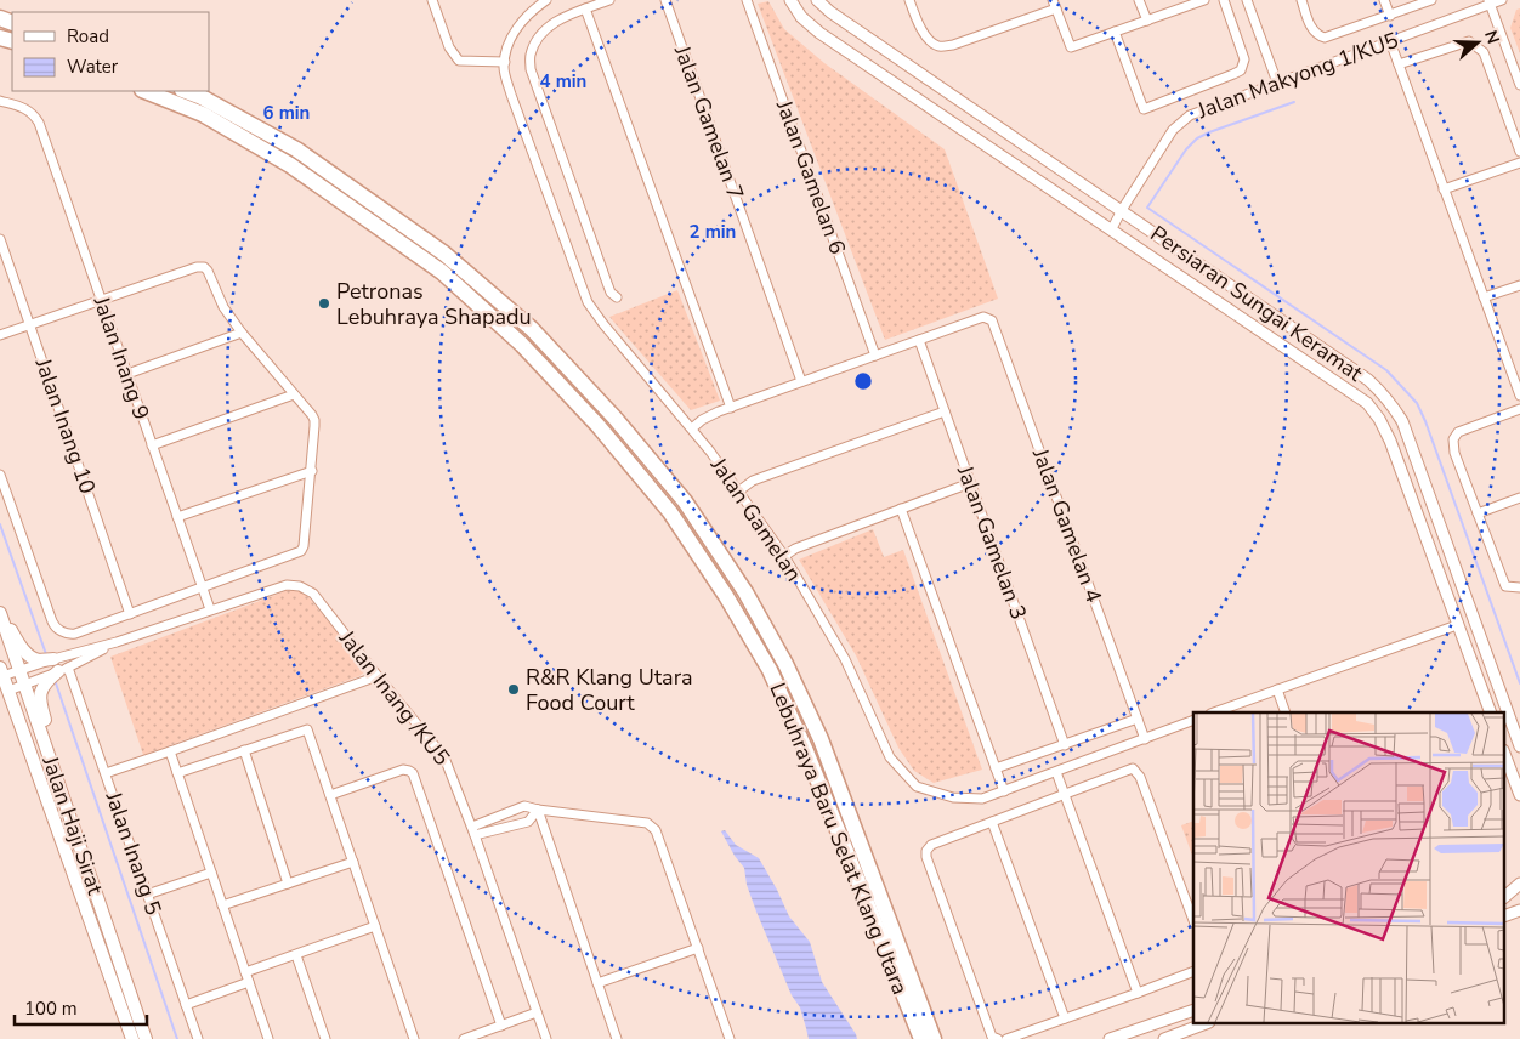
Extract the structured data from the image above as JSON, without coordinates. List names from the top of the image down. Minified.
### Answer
{"streets":{"highway":["Lebuhraya Baru Selat Klang Utara"],"main road":["Jalan Haji Sirat"],"street":["Jalan Makyong 1/KU5","Jalan Gamelan 7","Jalan Gamelan 6","Persiaran Sungai Keramat","Jalan Inang 9","Jalan Inang 10","Jalan Gamelan","Jalan Gamelan 4","Jalan Gamelan 3","Jalan Inang /KU5","Jalan Inang 5"]},"crossings":[["Jalan Makyong 1/KU5","Persiaran Sungai Keramat"],["Jalan Inang 9","Jalan Inang /KU5"],["Jalan Gamelan","Jalan Gamelan 4"],["Jalan Gamelan 4","Jalan Gamelan 3"],["Jalan Inang /KU5","Jalan Inang 5"]],"places":["Petronas Lebuhraya Shapadu","R&R Klang Utara Food Court"],"legend":["Road","Water"],"scale_bar":"100 m","north":"right","rings":["4 min","6 min","2 min"]}
